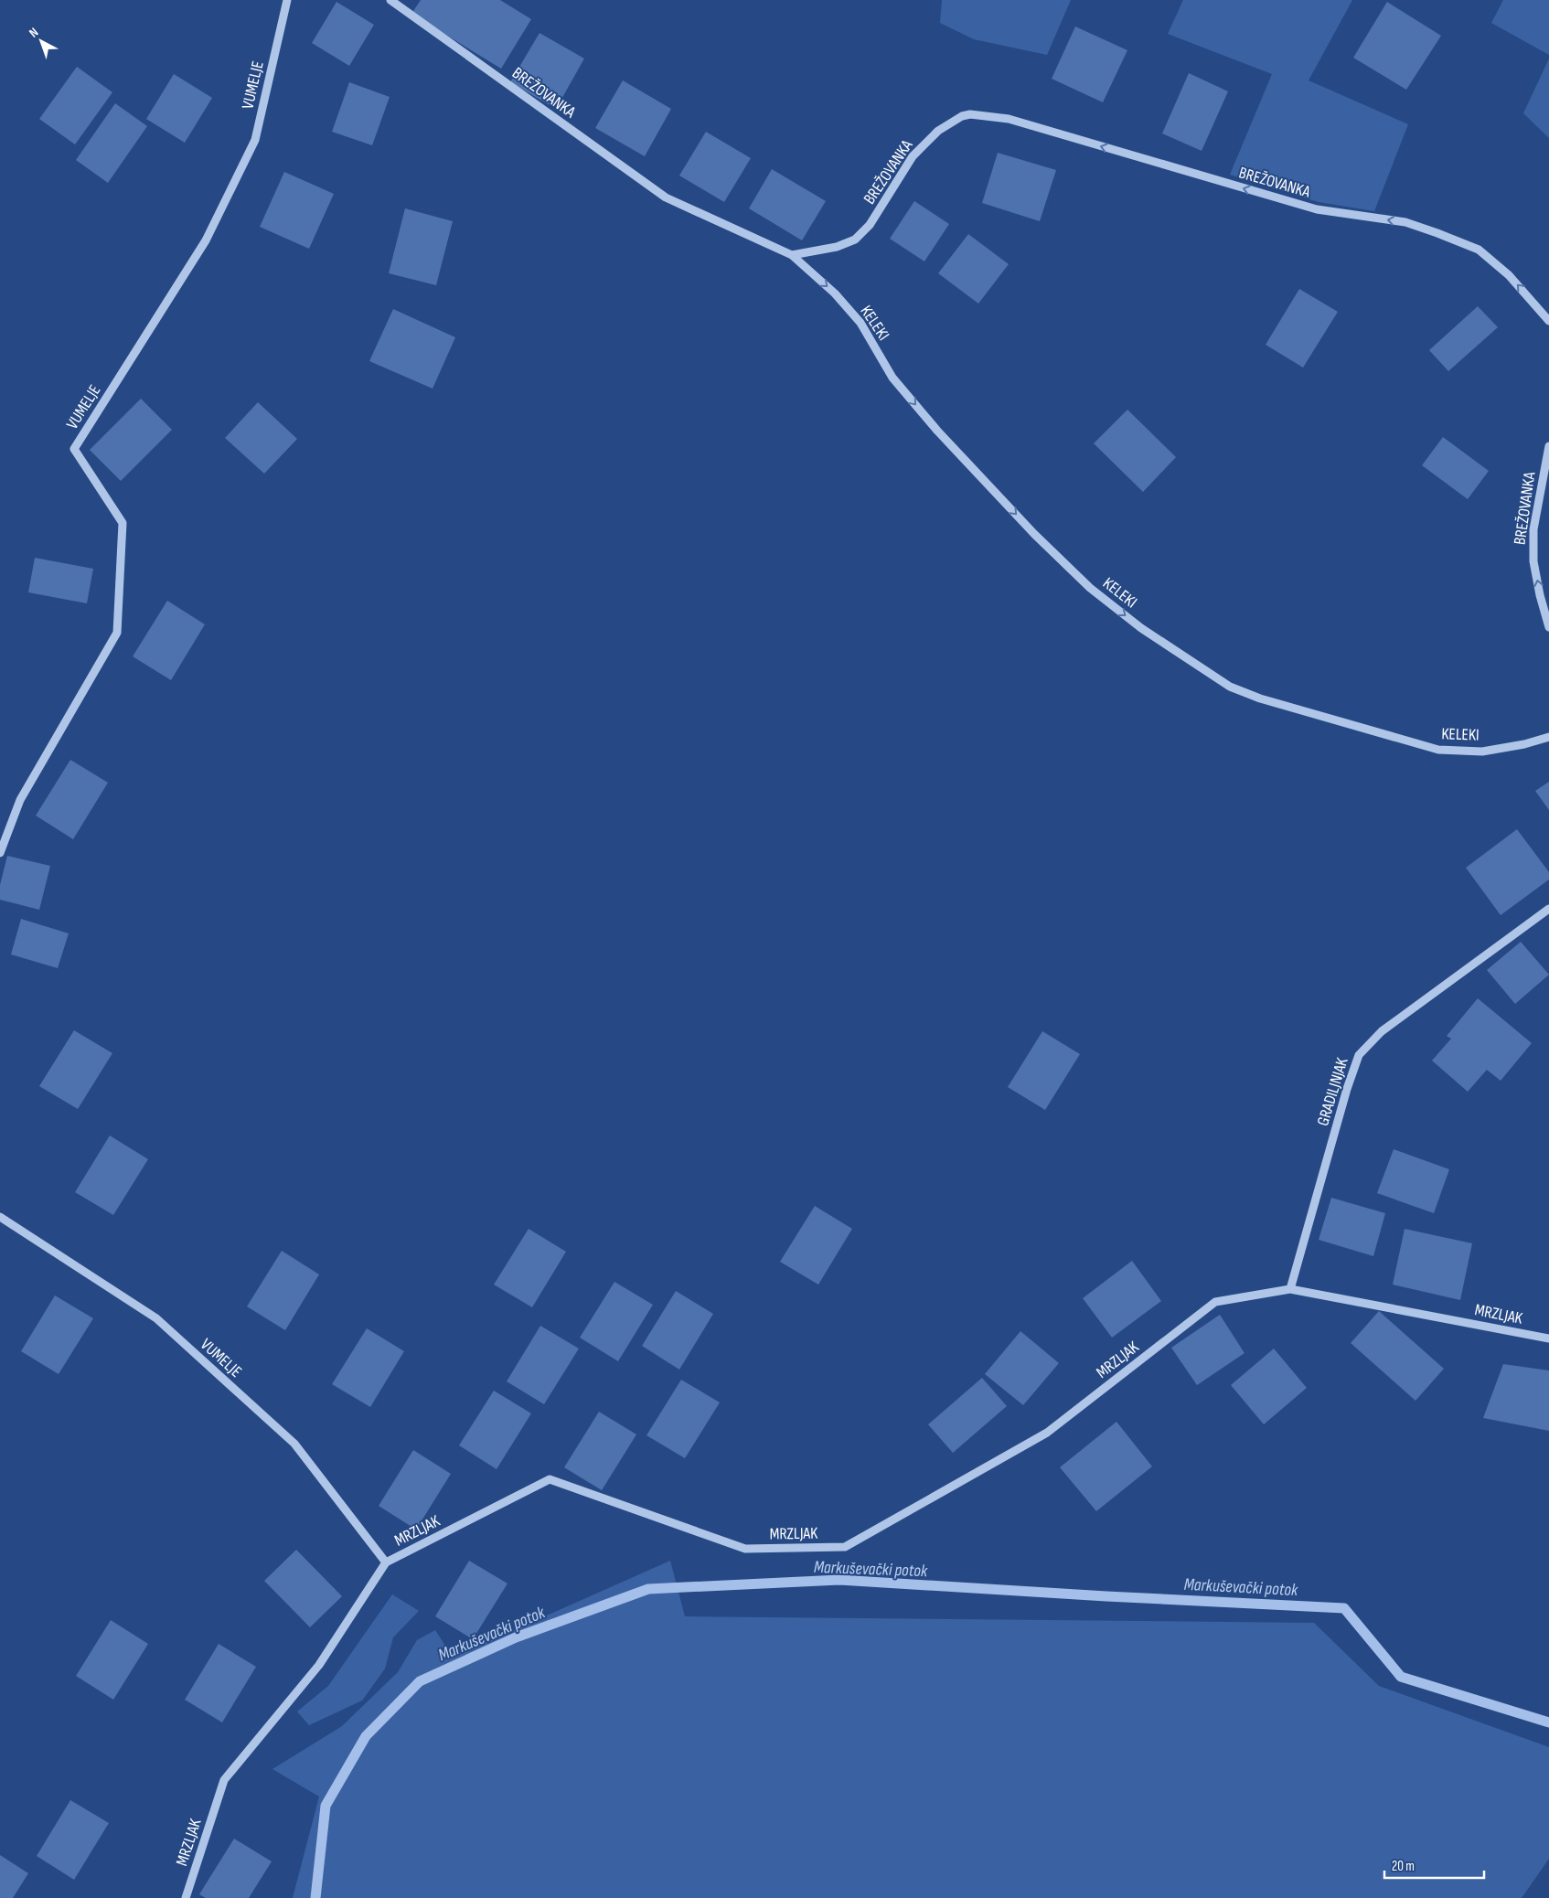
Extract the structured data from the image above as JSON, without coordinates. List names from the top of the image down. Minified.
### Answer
{"streets":{"street":["VUMELJE","BREŽOVANKA","KELEKI","GRADILJNJAK","MRZLJAK"]},"crossings":[["VUMELJE","MRZLJAK"],["BREŽOVANKA","KELEKI"],["GRADILJNJAK","MRZLJAK"]],"one_way":["KELEKI"],"water":["Markuševački potok"],"scale_bar":"20 m","north":"top left"}
